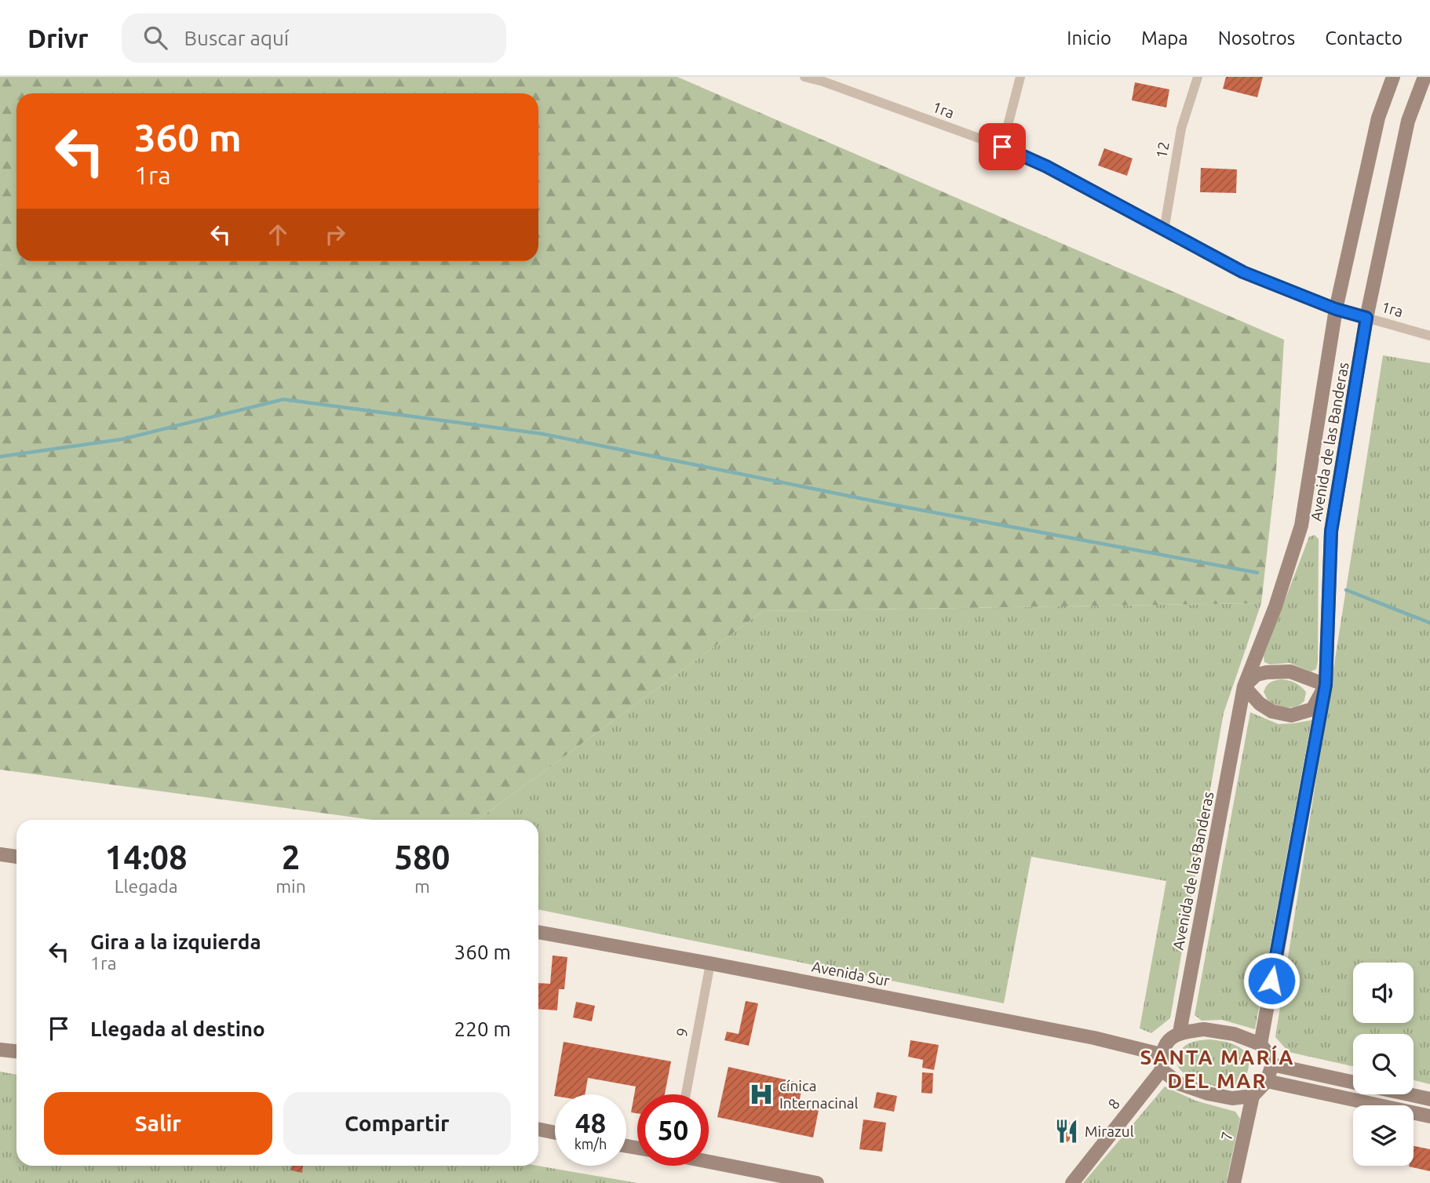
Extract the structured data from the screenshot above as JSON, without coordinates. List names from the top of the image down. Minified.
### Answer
{"streets":{"main road":["Avenida de las Banderas","Avenida Sur","8","7"],"street":["1ra","12","9"]},"crossings":[["1ra","12"],["1ra","Avenida de las Banderas"],["Avenida de las Banderas","Avenida Sur"],["Avenida de las Banderas","8"],["Avenida de las Banderas","7"],["Avenida Sur","9"],["Avenida Sur","8"],["Avenida Sur","7"],["8","7"]],"districts":["SANTA MARÍA DEL MAR"],"places":{"hospital":["cínica Internacinal"],"restaurant":["Mirazul"]},"page":{"header":"Drivr","search":"Buscar aquí","nav":["Inicio","Mapa","Nosotros","Contacto"],"turn":["360 m","1ra"],"eta":["14:08","Llegada","2","min","580","m"],"list":[{"name":"Gira a la izquierda","note":"1ra","value":"360 m"},{"name":"Llegada al destino","value":"220 m"}],"buttons":["Salir","Compartir"],"speed":"48 km/h","limit":"50"}}
